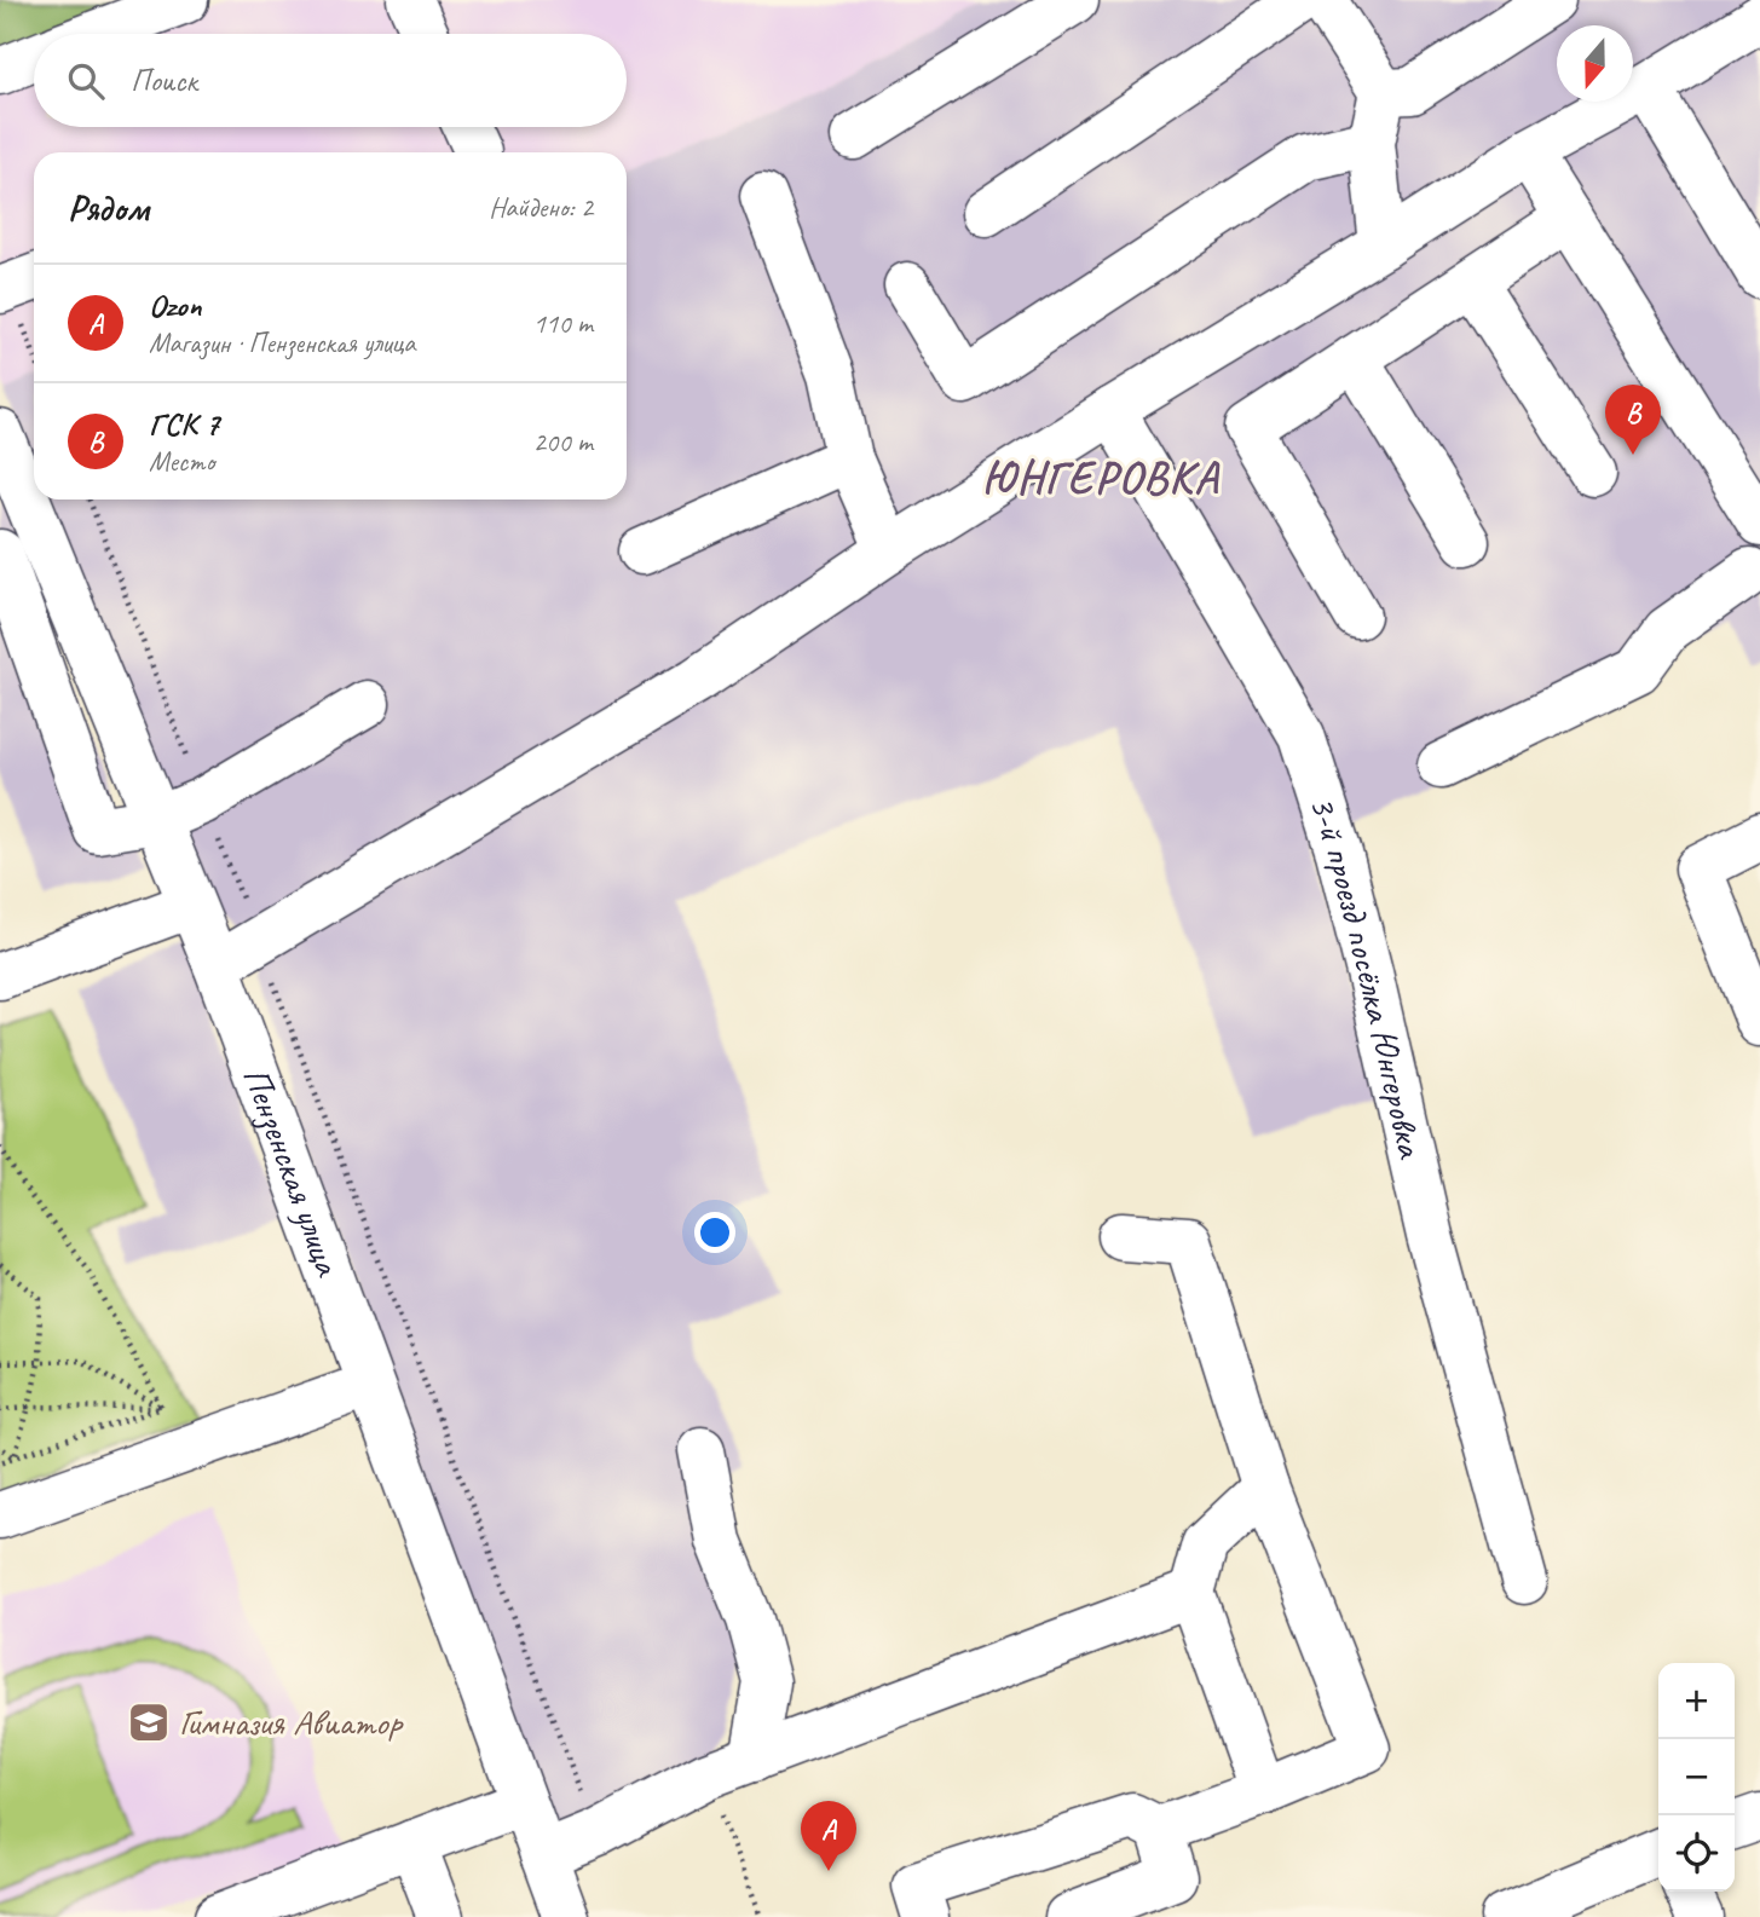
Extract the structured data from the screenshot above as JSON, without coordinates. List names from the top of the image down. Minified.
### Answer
{"streets":{"street":["3-й проезд посёлка Юнгеровка","Пензенская улица"]},"districts":["ЮНГЕРОВКА"],"places":{"school or university":["Гимназия Авиатор"]},"north":"bottom","page":{"search":"Поиск","heading":["Рядом","Найдено: 2"],"list":[{"mark":"A","name":"Ozon","note":"Магазин · Пензенская улица","value":"110 m"},{"mark":"B","name":"ГСК 7","note":"Место","value":"200 m"}],"pins":["B","A"],"map_buttons":["+","−"]}}
